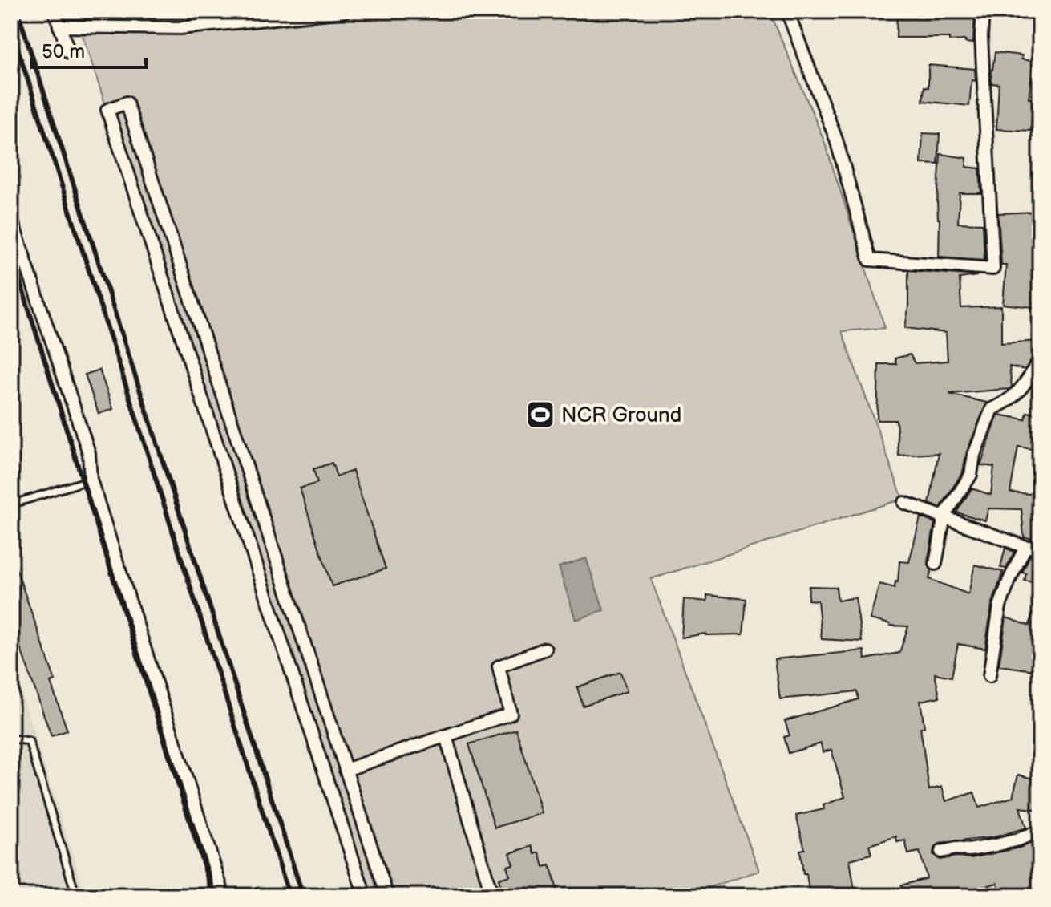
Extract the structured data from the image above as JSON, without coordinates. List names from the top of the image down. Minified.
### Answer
{"places":{"sports":["NCR Ground"]},"scale_bar":"50 m"}
